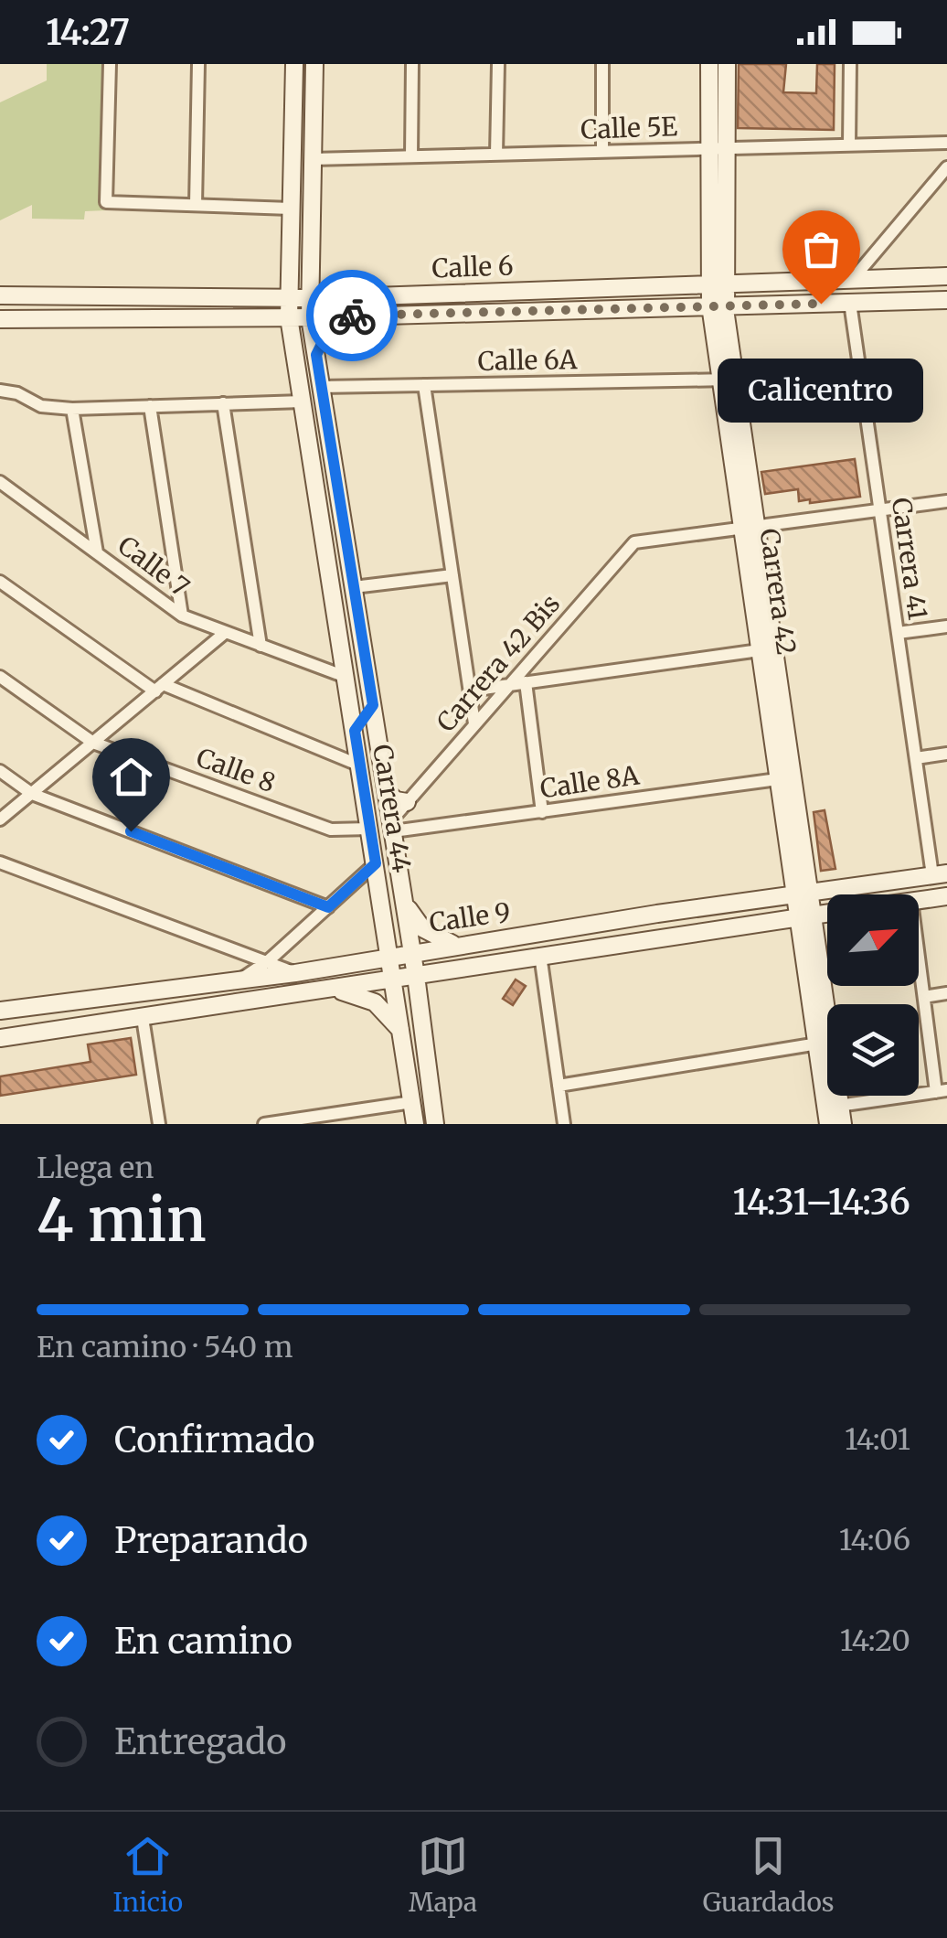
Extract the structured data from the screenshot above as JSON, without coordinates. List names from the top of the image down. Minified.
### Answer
{"streets":{"main road":["Calle 6","Carrera 42","Carrera 44","Calle 9"],"street":["Calle 5E","Calle 6A","Carrera 41","Calle 7","Carrera 42 Bis","Calle 8","Calle 8A"]},"crossings":[["Calle 5E","Carrera 42"],["Calle 5E","Carrera 44"],["Calle 6","Carrera 41"],["Calle 6","Carrera 42"],["Calle 6","Carrera 44"],["Calle 6A","Carrera 42"],["Calle 6A","Carrera 44"],["Carrera 41","Calle 9"],["Calle 7","Carrera 44"],["Carrera 42","Carrera 42 Bis"],["Carrera 42","Calle 8A"],["Carrera 42","Calle 9"],["Carrera 42 Bis","Calle 8A"],["Carrera 42 Bis","Carrera 44"],["Calle 8","Carrera 44"],["Calle 8A","Carrera 44"],["Carrera 44","Calle 9"]],"places":["Calicentro"],"north":"top right","page":{"status":"14:27","bubble":"Calicentro","heading":["4 min","Llega en","14:31–14:36"],"bar":"En camino · 540 m","list":[["Confirmado","14:01"],["Preparando","14:06"],["En camino","14:20"],"Entregado"],"tabs":["Inicio","Mapa","Guardados"]}}
